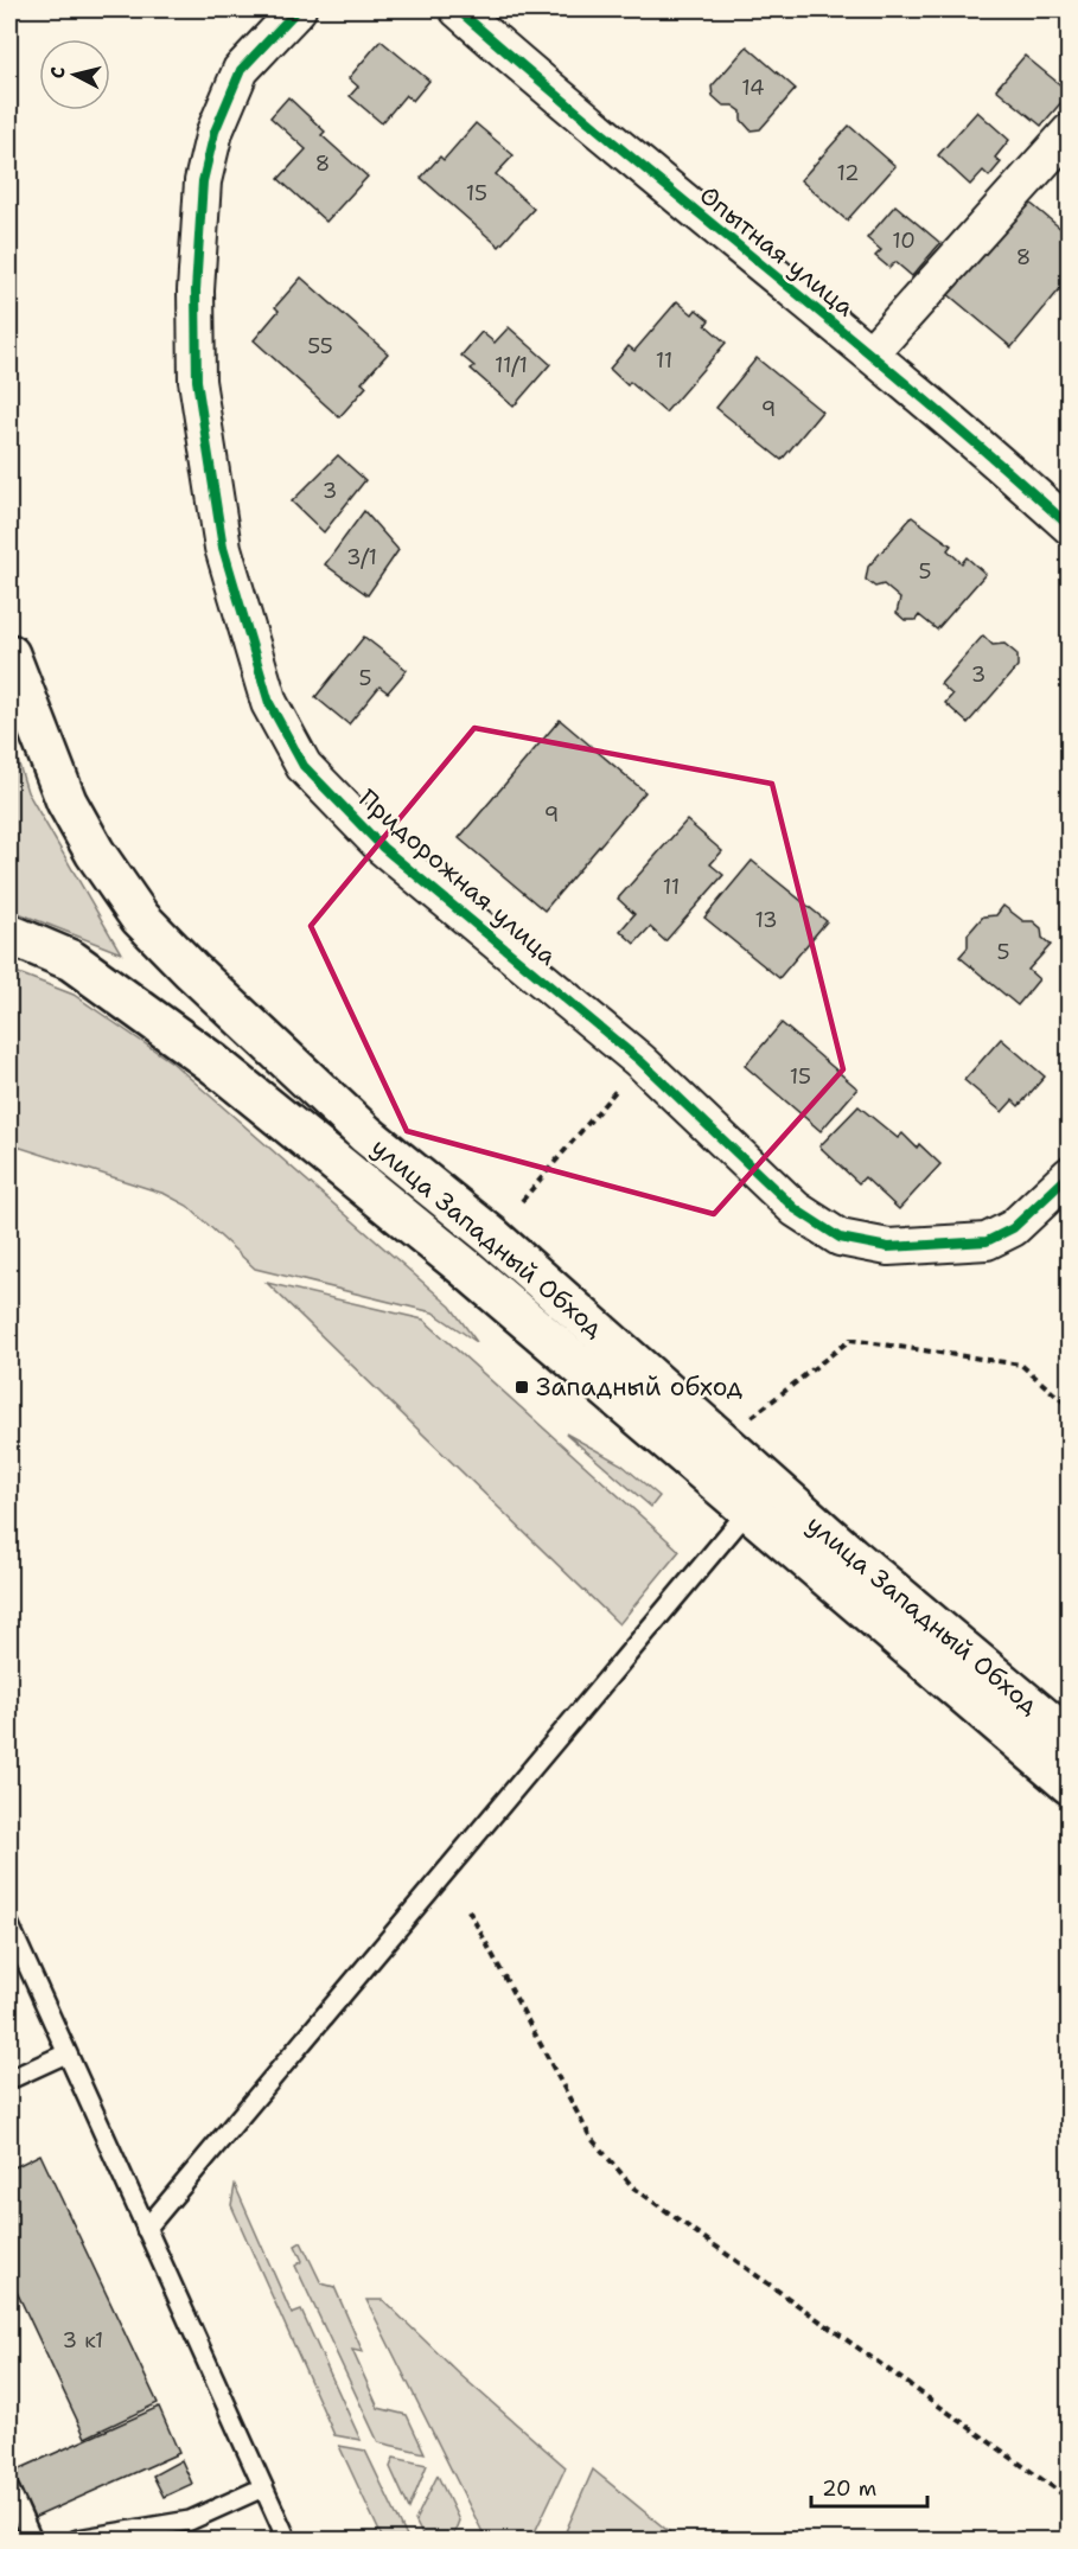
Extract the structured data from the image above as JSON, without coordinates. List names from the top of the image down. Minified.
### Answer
{"streets":{"highway":["улица Западный Обход"],"street":["Опытная улица","Придорожная улица"]},"places":{"transit":["Западный обход"]},"house_numbers":["14","8","12","15","10","8","55","11","11/1","9","3","3/1","5","3","5","9","11","13","5","15","3 к1"],"scale_bar":"20 m","north":"left"}
